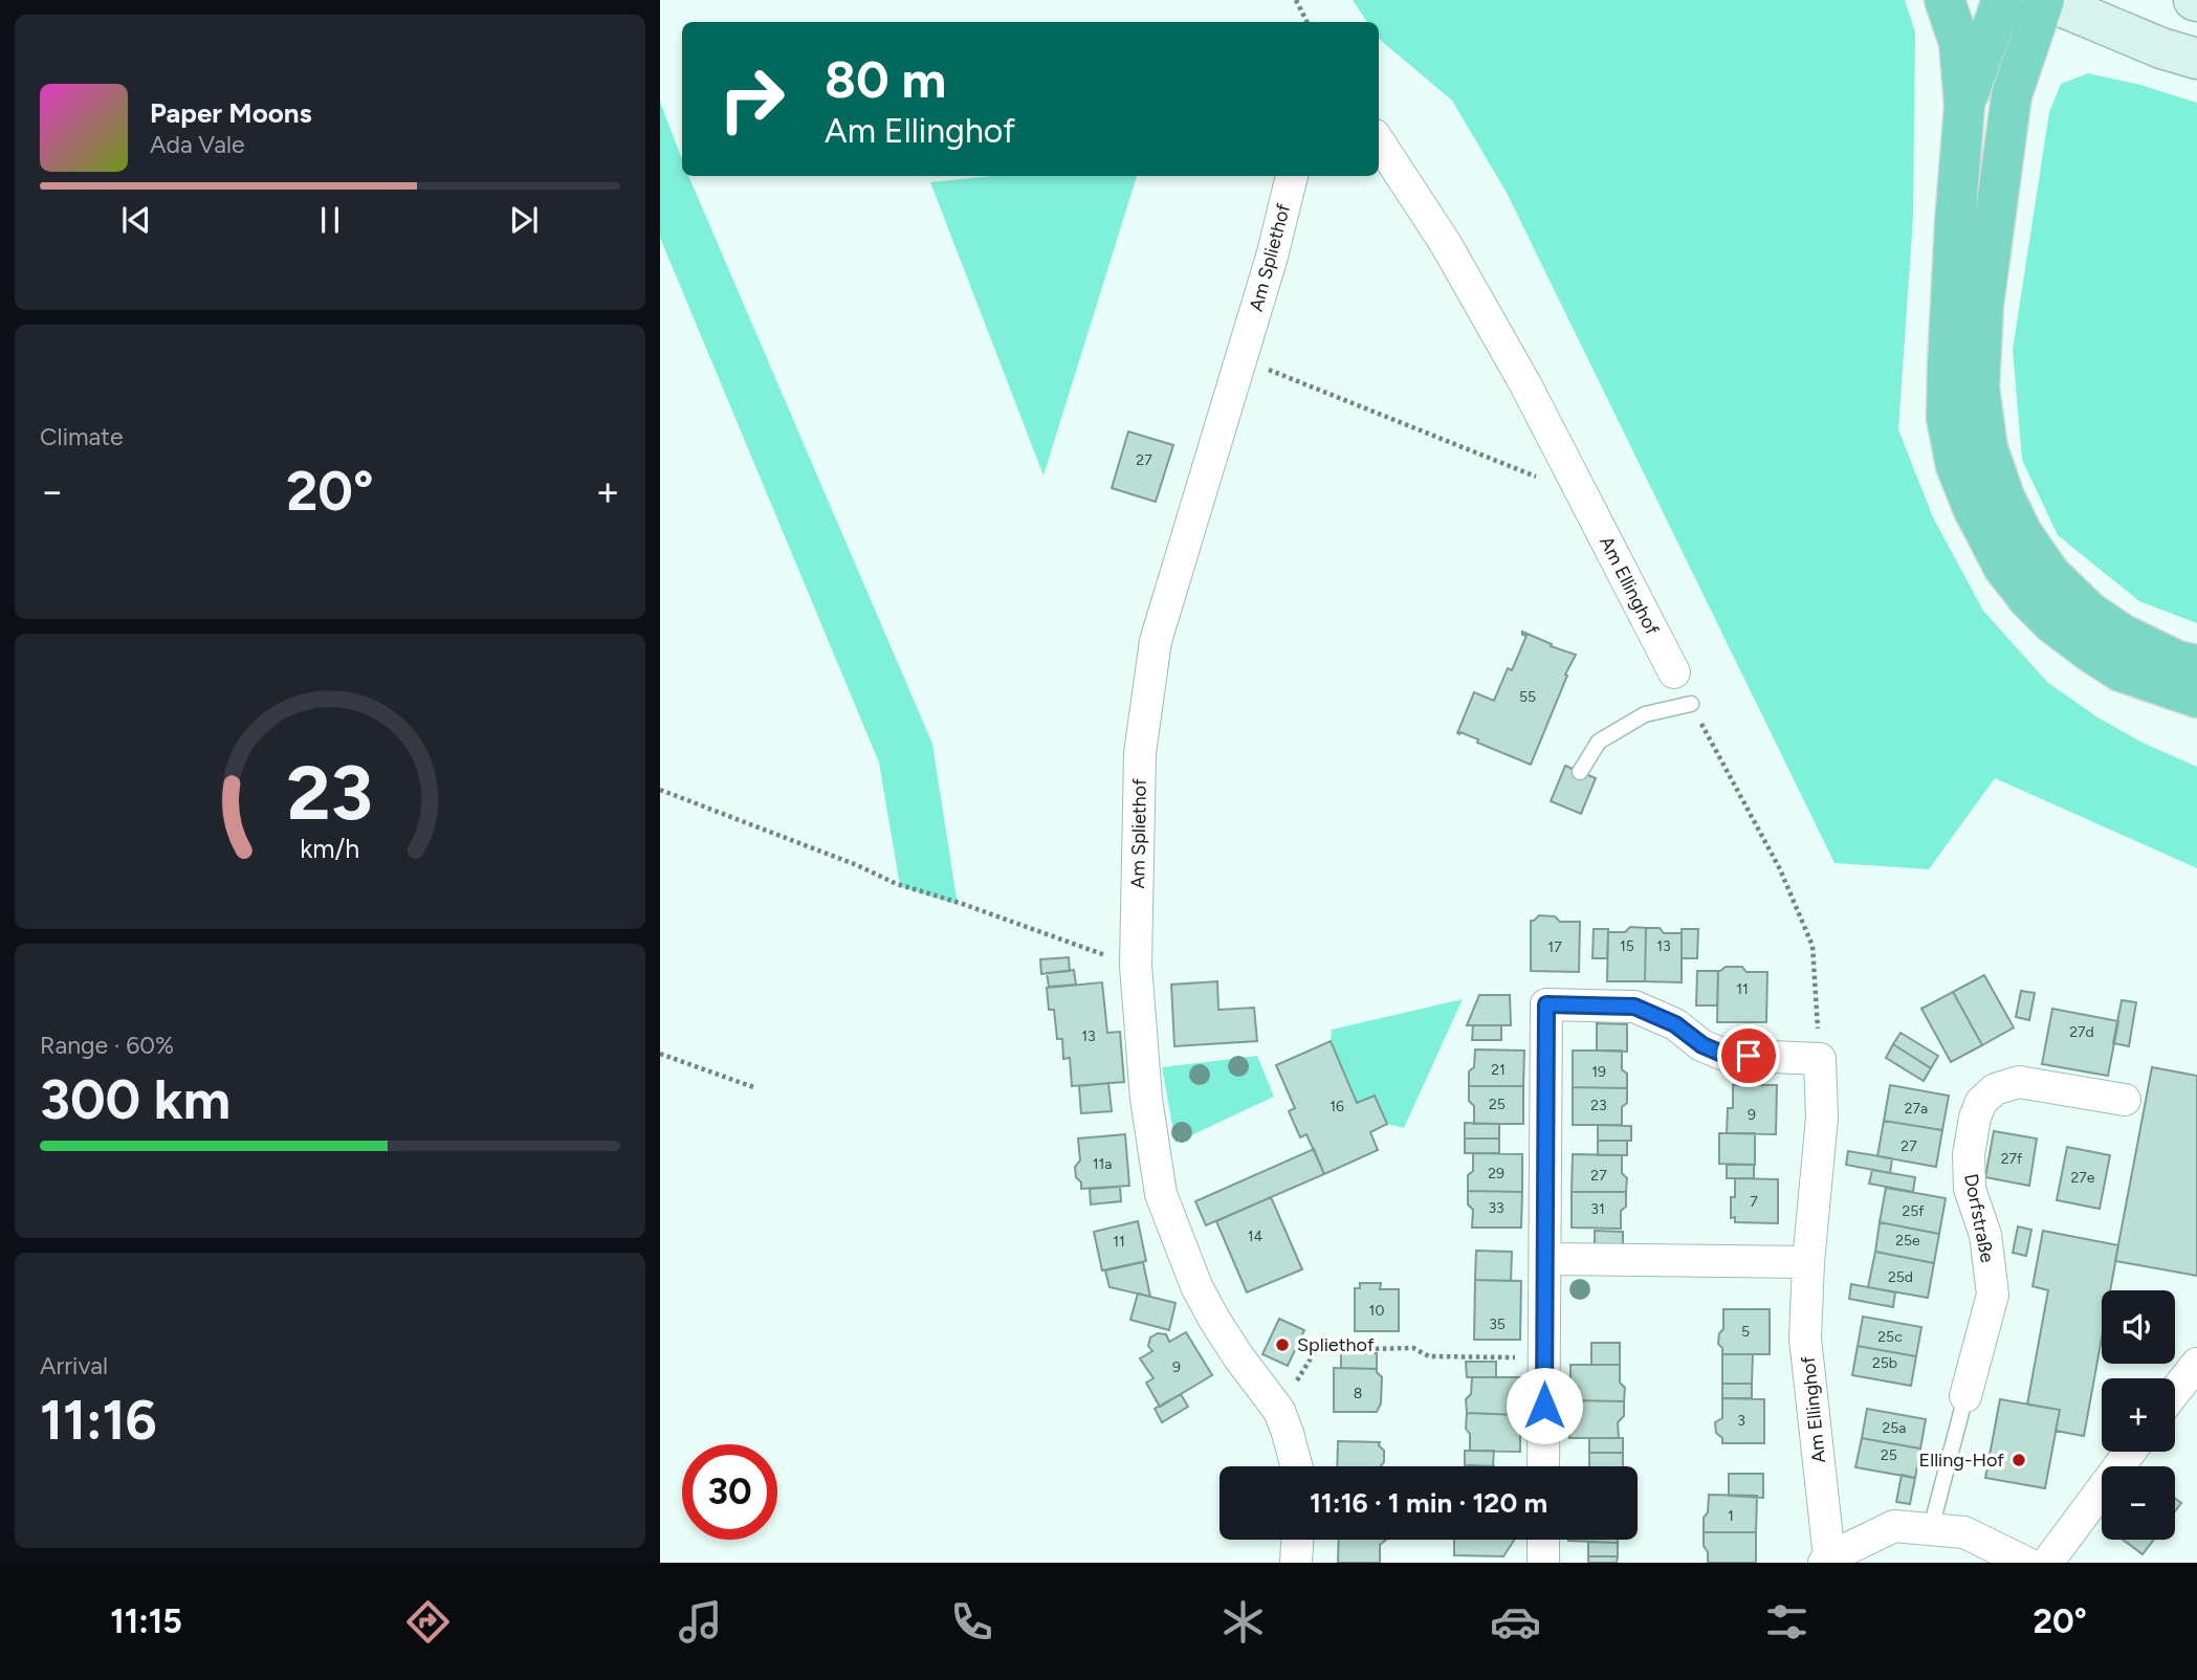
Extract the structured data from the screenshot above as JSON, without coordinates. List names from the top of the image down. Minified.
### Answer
{"streets":{"street":["Am Spliethof","Am Ellinghof","Dorfstraße"]},"places":["Spliethof","Elling-Hof"],"house_numbers":["27","55","15","13","17","11","27d","13","21","19","25","23","16","27a","9","27","27f","11a","29","27","27e","7","33","31","25f","14","25e","11","25d","10","35","5","25c","25b","9","8","3","25a","25","1"],"page":{"turn":["80 m","Am Ellinghof"],"song":["Paper Moons","Ada Vale"],"tile":["Climate",["Range · 60%","300 km"],["Arrival","11:16"]],"heat":["−","20°","+"],"map_buttons":["+","−"],"limit":"30","trip":"11:16 · 1 min · 120 m","tabs":["11:15","20°"],"gauge":["23","km/h"]}}
